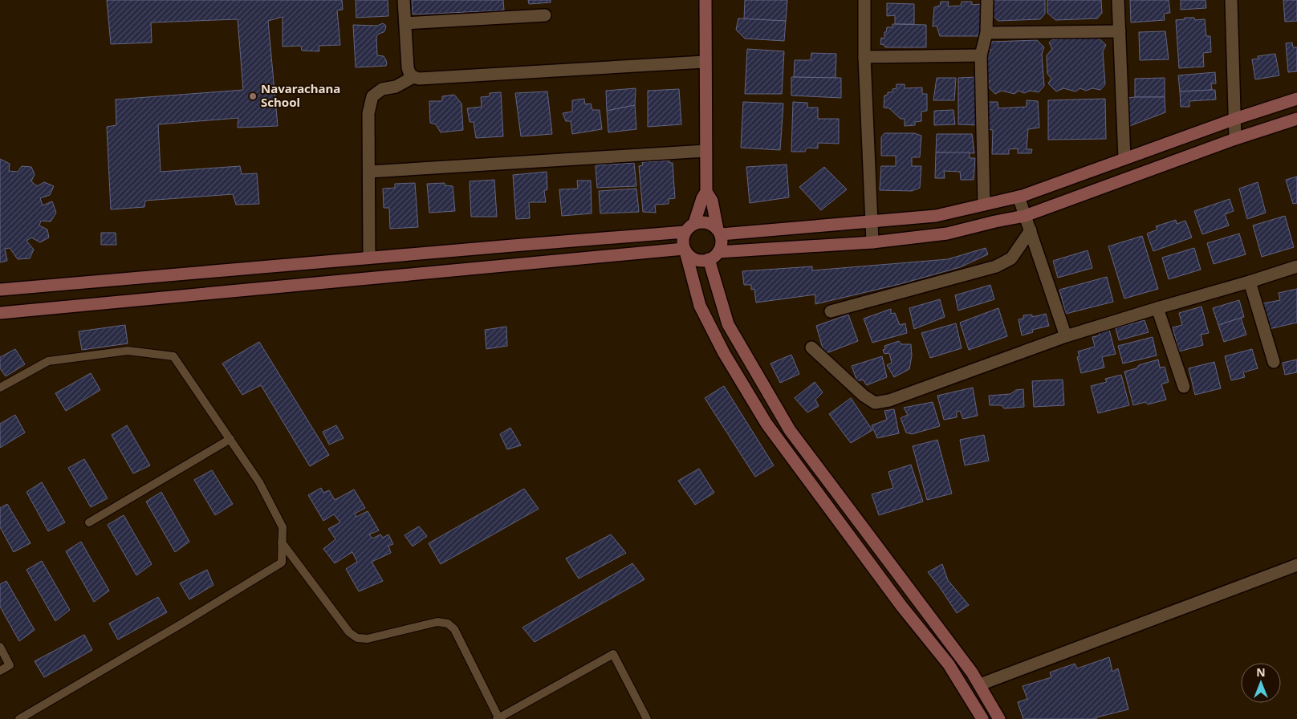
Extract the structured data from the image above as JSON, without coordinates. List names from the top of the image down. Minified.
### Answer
{"places":["Navarachana School"],"north":"top"}
